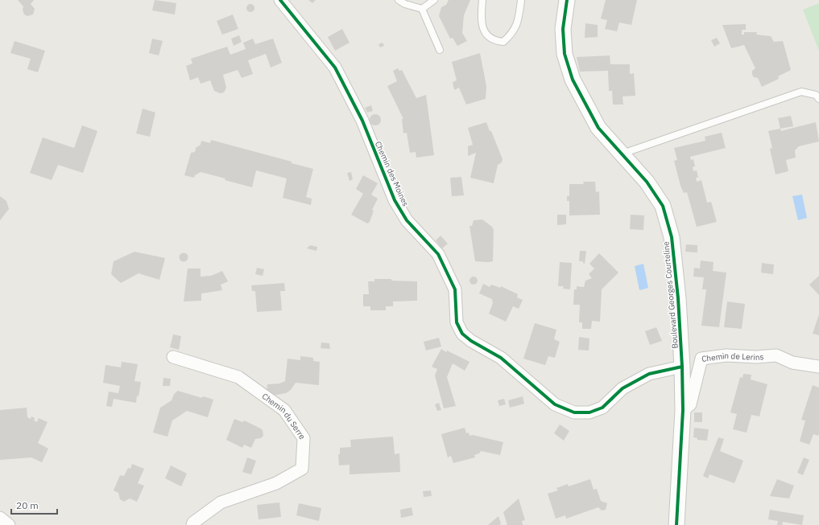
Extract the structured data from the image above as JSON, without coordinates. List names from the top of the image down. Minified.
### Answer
{"streets":{"street":["Chemin des Moines","Boulevard Georges Courteline","Chemin de Lerins","Chemin du Serre"]},"crossings":[["Chemin des Moines","Boulevard Georges Courteline"],["Boulevard Georges Courteline","Chemin de Lerins"]],"scale_bar":"20 m"}
